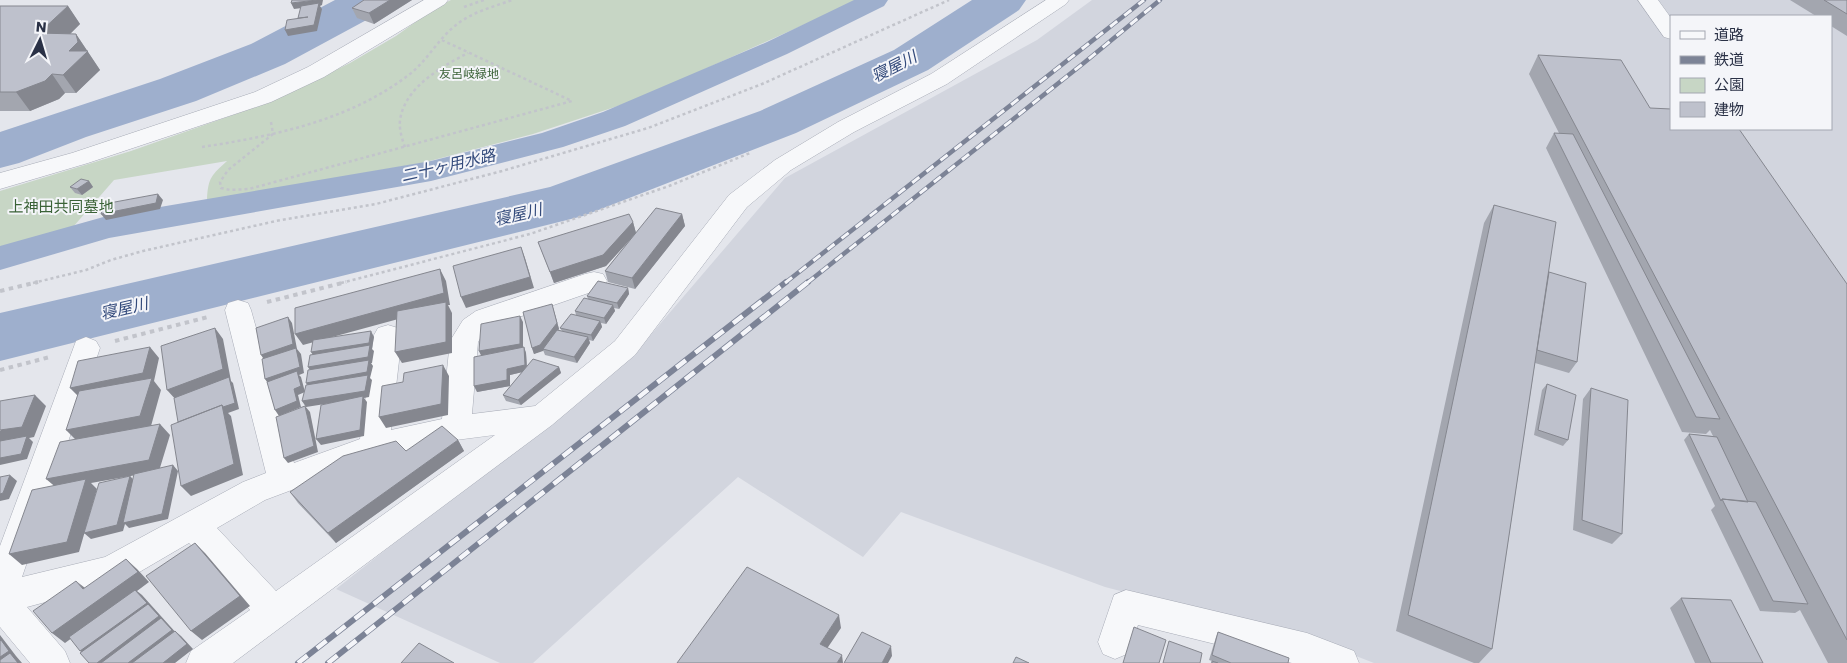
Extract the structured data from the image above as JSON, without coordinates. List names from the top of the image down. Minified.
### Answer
{"water":["寝屋川","二十ヶ用水路"],"parks":["友呂岐緑地","上神田共同墓地"],"legend":["道路","鉄道","公園","建物"],"north":"top"}
